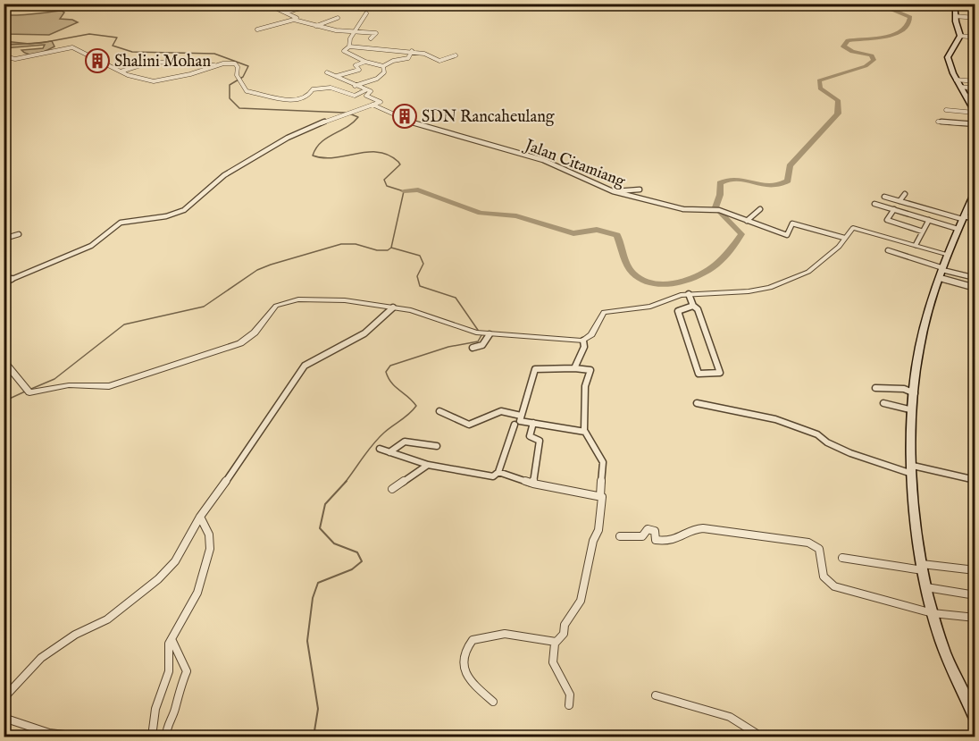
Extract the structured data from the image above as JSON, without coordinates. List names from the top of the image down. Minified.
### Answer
{"streets":{"street":["Jalan Citamiang"]},"places":{"building":["Shalini Mohan","SDN Rancaheulang"]}}
